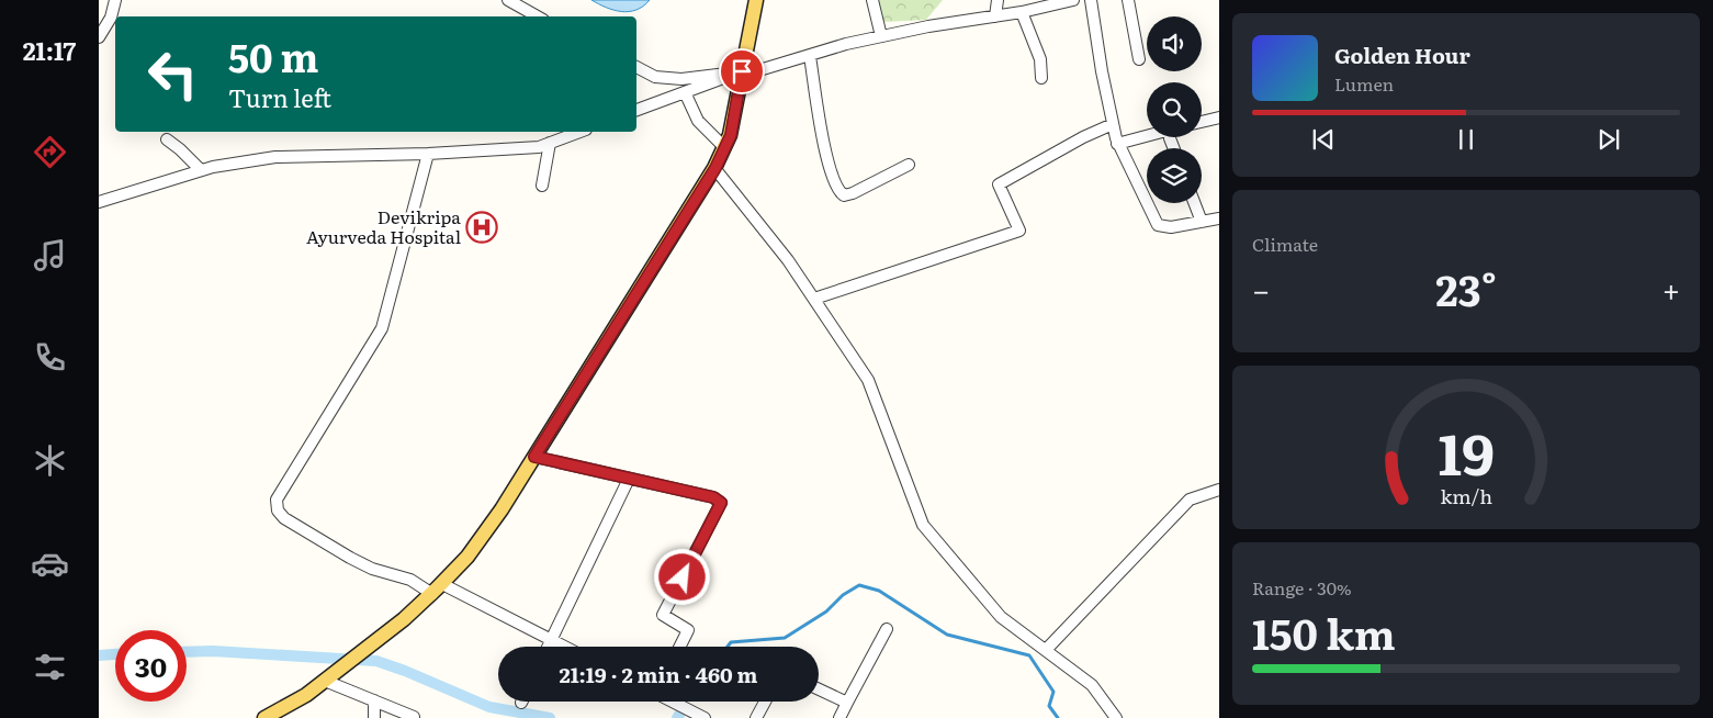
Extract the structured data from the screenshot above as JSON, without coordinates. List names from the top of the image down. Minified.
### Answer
{"places":{"hospital":["Devikripa Ayurveda Hospital"]},"page":{"tabs":"21:17","turn":["50 m","Turn left"],"song":["Golden Hour","Lumen"],"tile":["Climate",["Range · 30%","150 km"]],"heat":["−","23°","+"],"limit":"30","trip":"21:19 · 2 min · 460 m","gauge":["19","km/h"]}}
